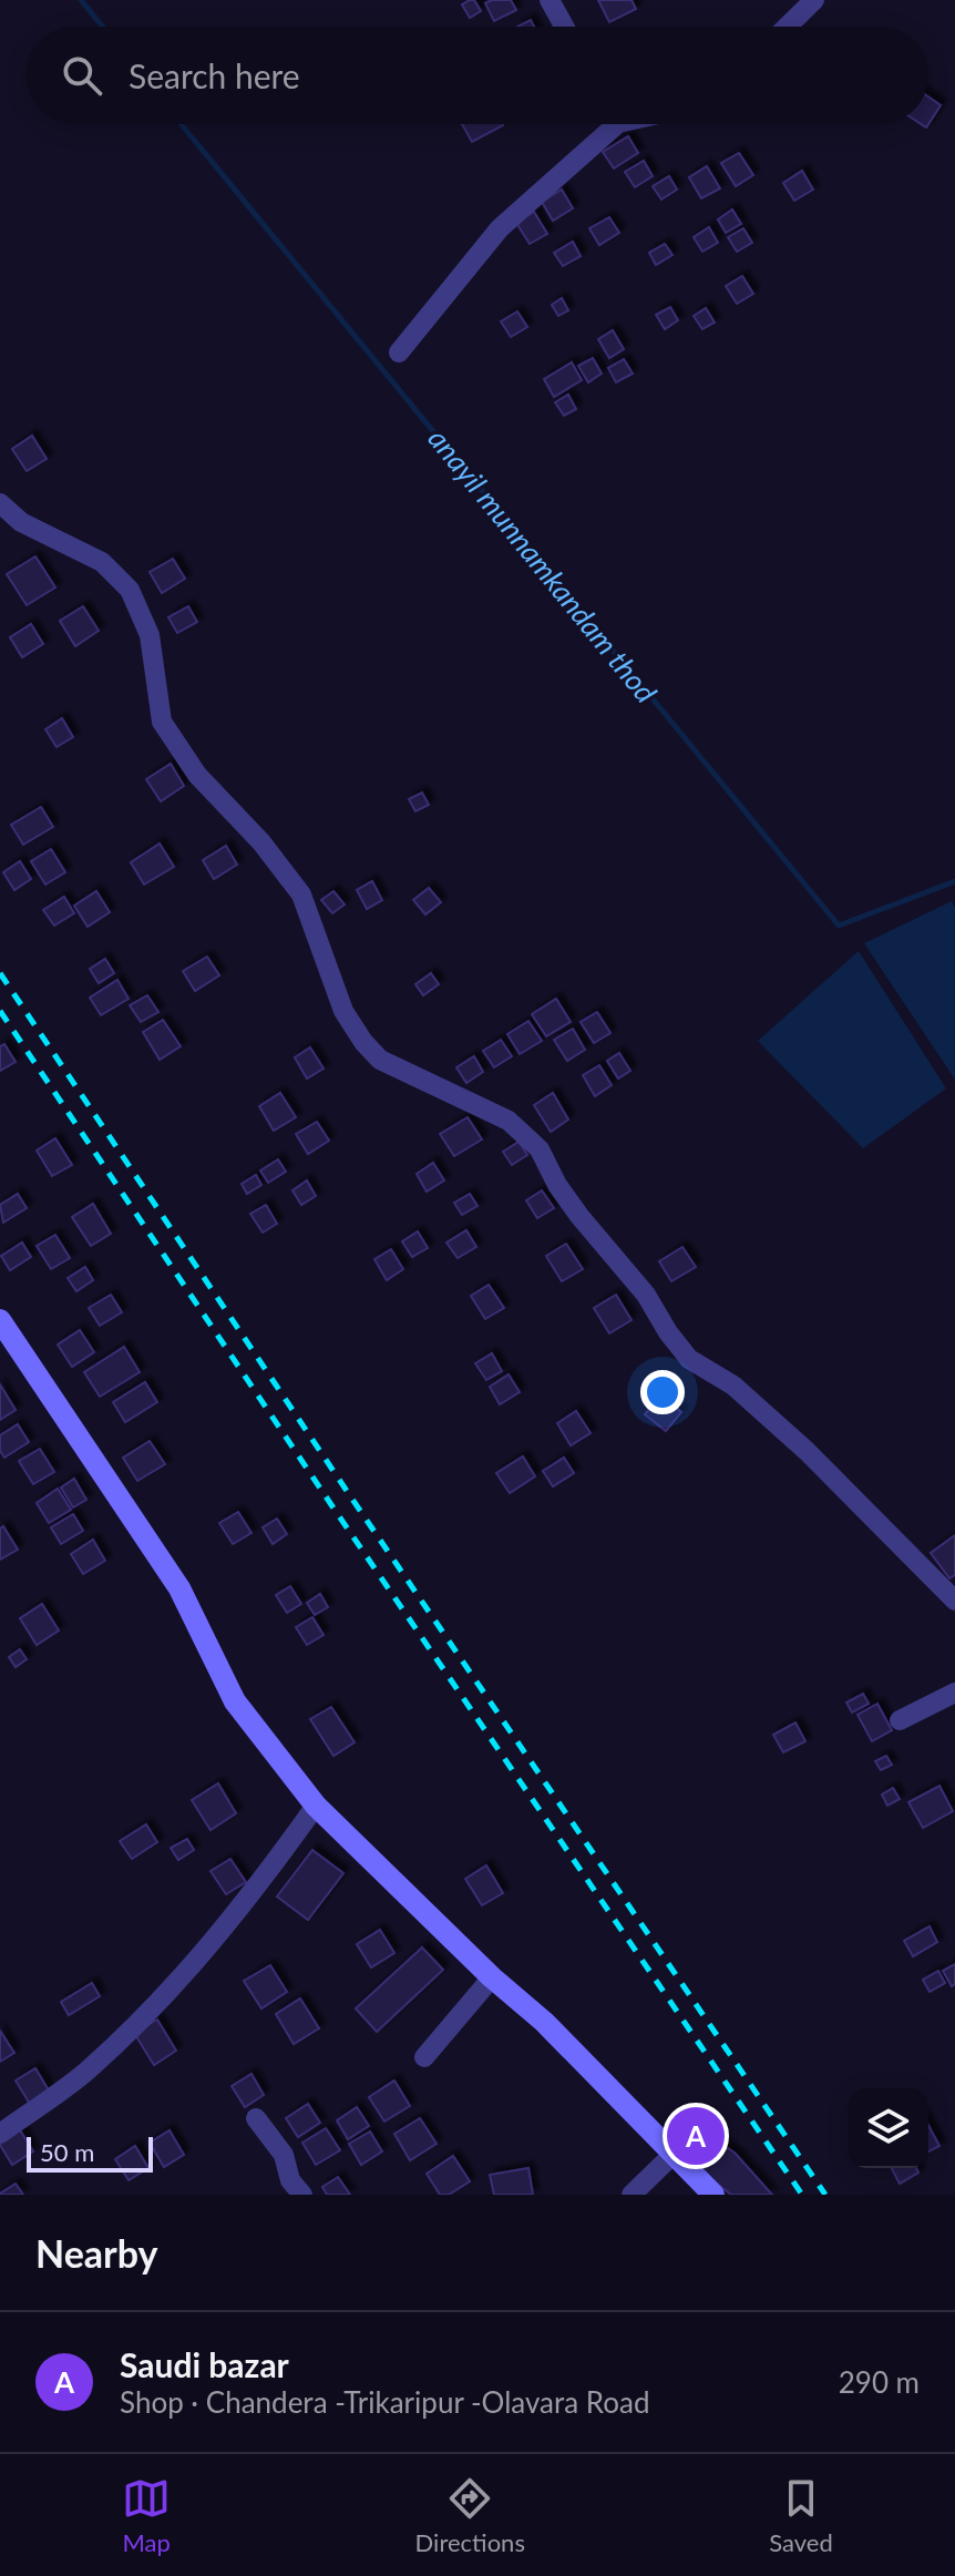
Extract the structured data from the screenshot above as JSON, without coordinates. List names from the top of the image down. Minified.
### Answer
{"water":["anayil munnamkandam thod"],"scale_bar":"50 m","page":{"search":"Search here","pins":"A","scale":"50 m","heading":"Nearby","list":[{"mark":"A","name":"Saudi bazar","note":"Shop · Chandera -Trikaripur -Olavara Road","value":"290 m"}],"nav":["Map","Directions","Saved"]}}
